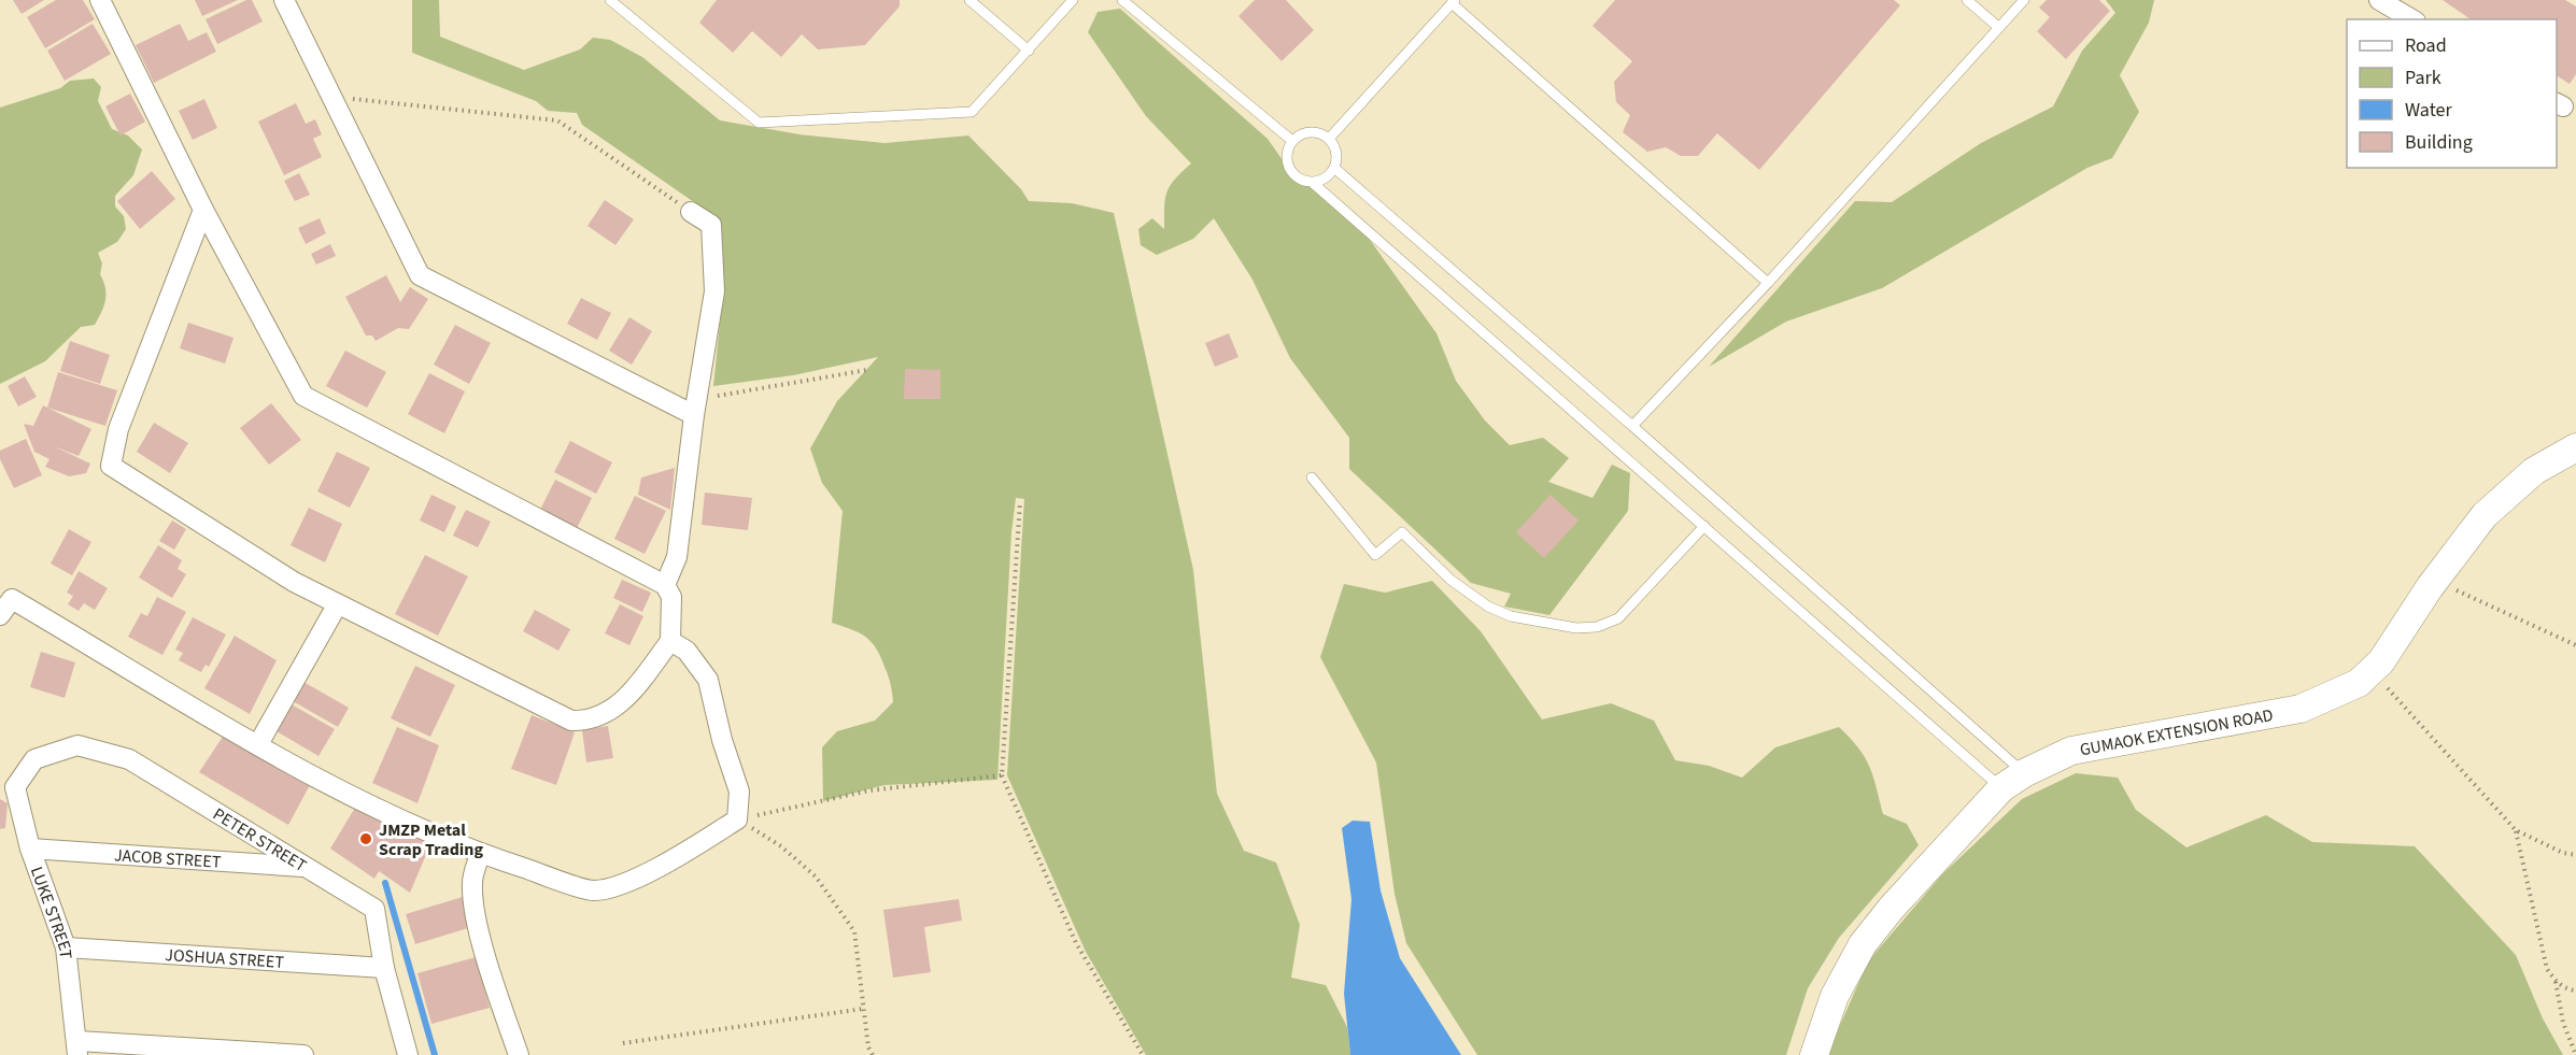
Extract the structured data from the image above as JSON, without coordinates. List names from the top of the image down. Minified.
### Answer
{"streets":{"street":["GUMAOK EXTENSION ROAD","PETER STREET","JACOB STREET","LUKE STREET","JOSHUA STREET"]},"crossings":[["PETER STREET","JACOB STREET"],["PETER STREET","LUKE STREET"],["PETER STREET","JOSHUA STREET"],["JACOB STREET","LUKE STREET"],["LUKE STREET","JOSHUA STREET"]],"places":["JMZP Metal Scrap Trading"],"legend":["Road","Park","Water","Building"]}
